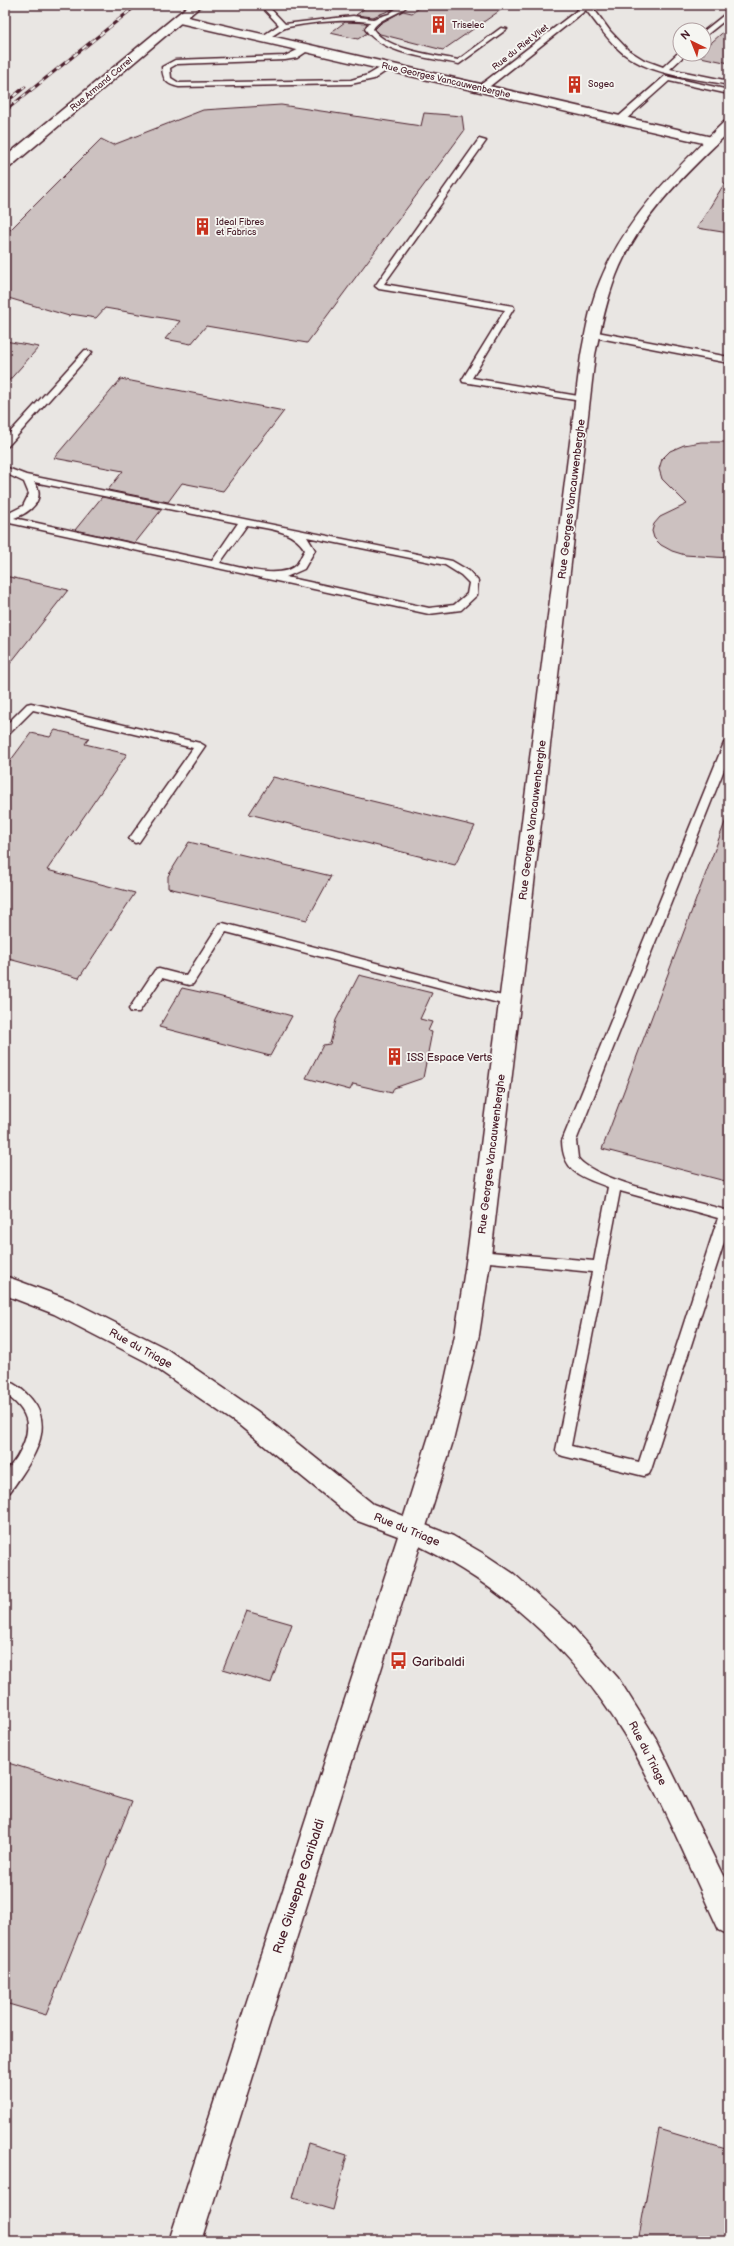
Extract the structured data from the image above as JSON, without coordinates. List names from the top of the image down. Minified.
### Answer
{"streets":{"street":["Rue Georges Vancauwenberghe","Rue Armand Carrel","Rue du Triage","Rue Giuseppe Garibaldi"],"lane":["Rue du Riet Vliet"]},"crossings":[["Rue du Riet Vliet","Rue Georges Vancauwenberghe"],["Rue Georges Vancauwenberghe","Rue Armand Carrel"],["Rue Georges Vancauwenberghe","Rue du Triage"],["Rue Georges Vancauwenberghe","Rue Giuseppe Garibaldi"],["Rue du Triage","Rue Giuseppe Garibaldi"]],"places":{"building":["Triselec","Sogea","Ideal Fibres et Fabrics","ISS Espace Verts"],"bus stop":["Garibaldi"]},"north":"top left"}
